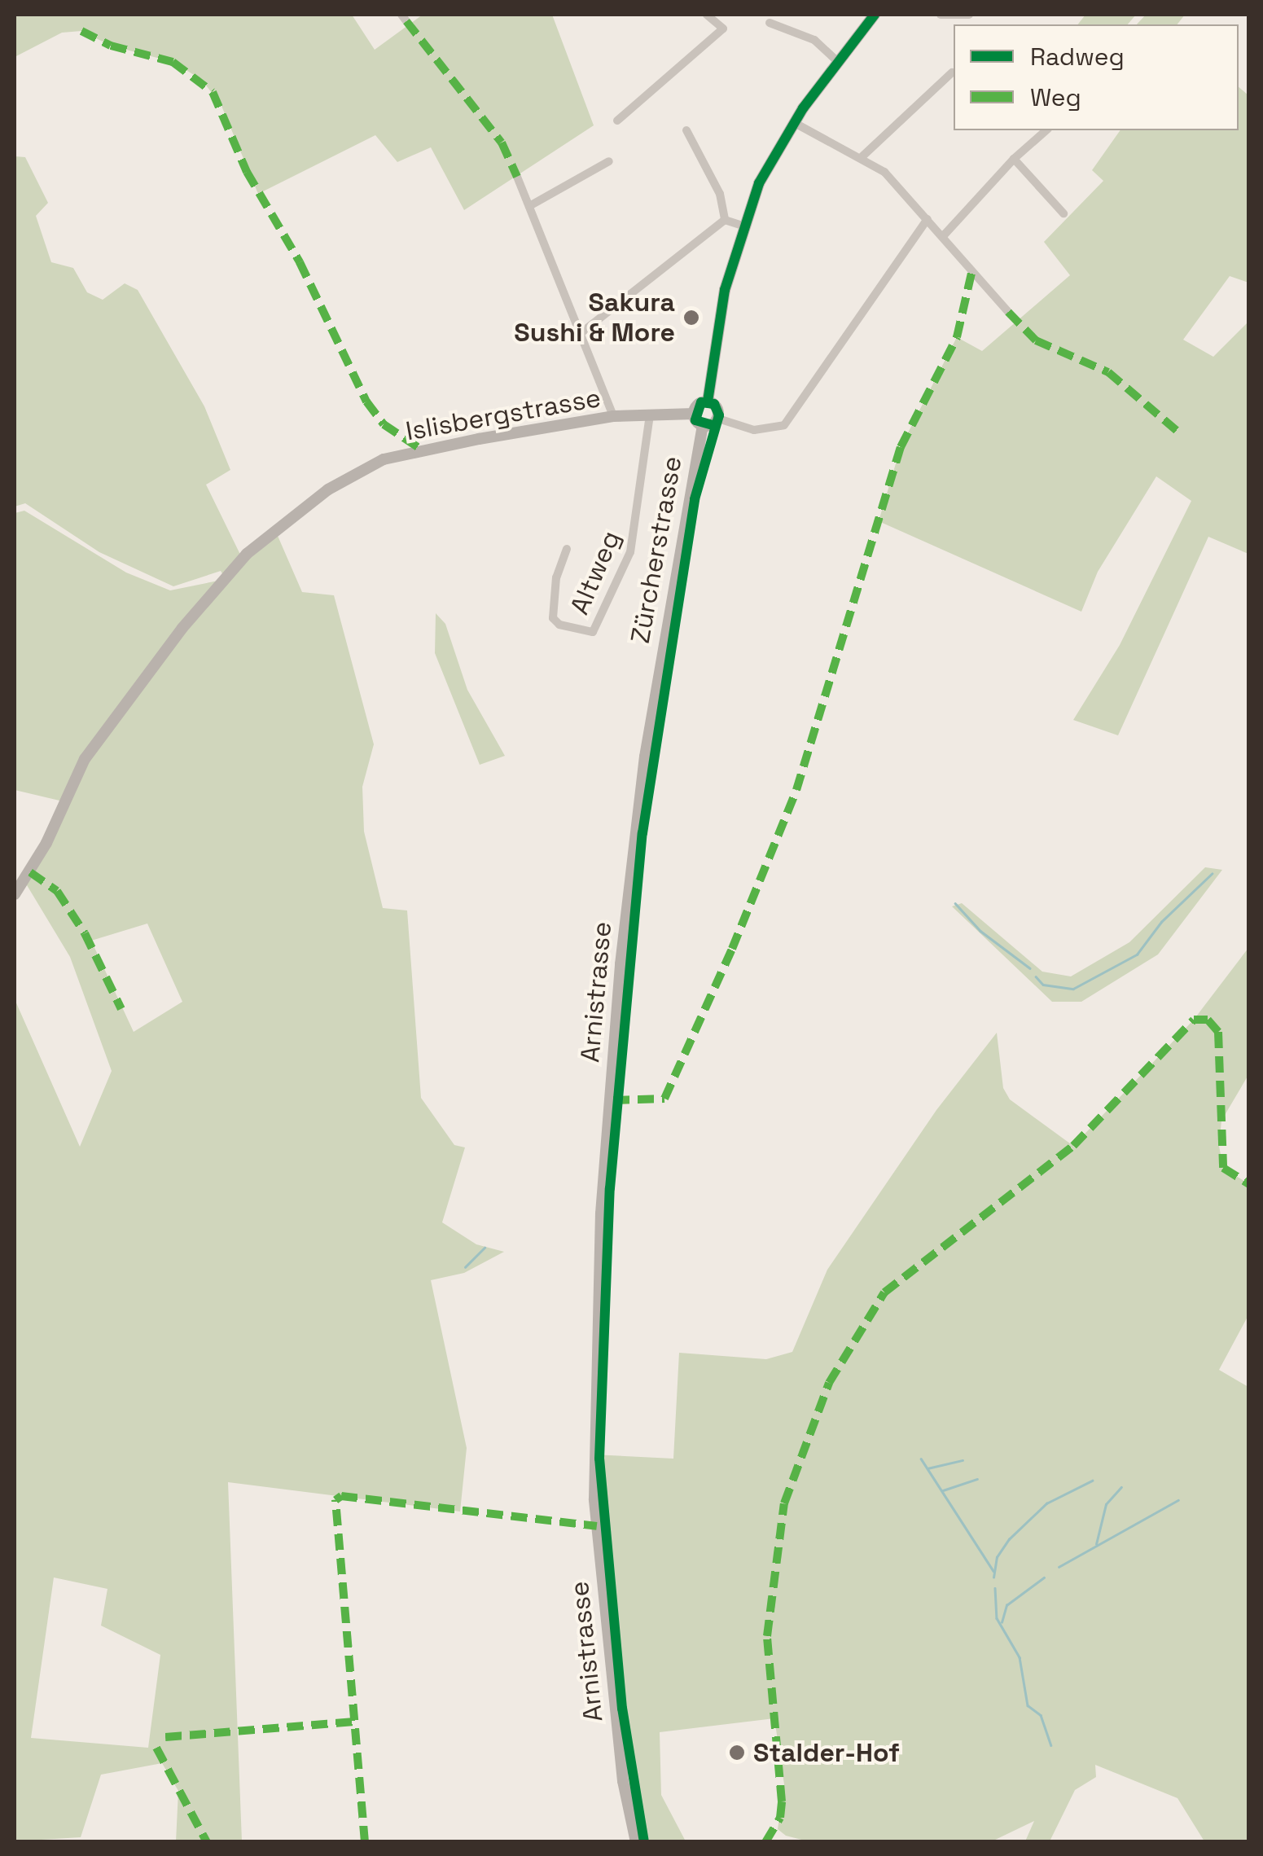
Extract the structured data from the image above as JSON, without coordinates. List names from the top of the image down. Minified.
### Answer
{"streets":{"street":["Islisbergstrasse","Zürcherstrasse","Altweg","Arnistrasse"]},"crossings":[["Islisbergstrasse","Altweg"],["Zürcherstrasse","Arnistrasse"]],"places":["Sakura Sushi & More","Stalder-Hof"],"legend":["Radweg","Weg"]}
